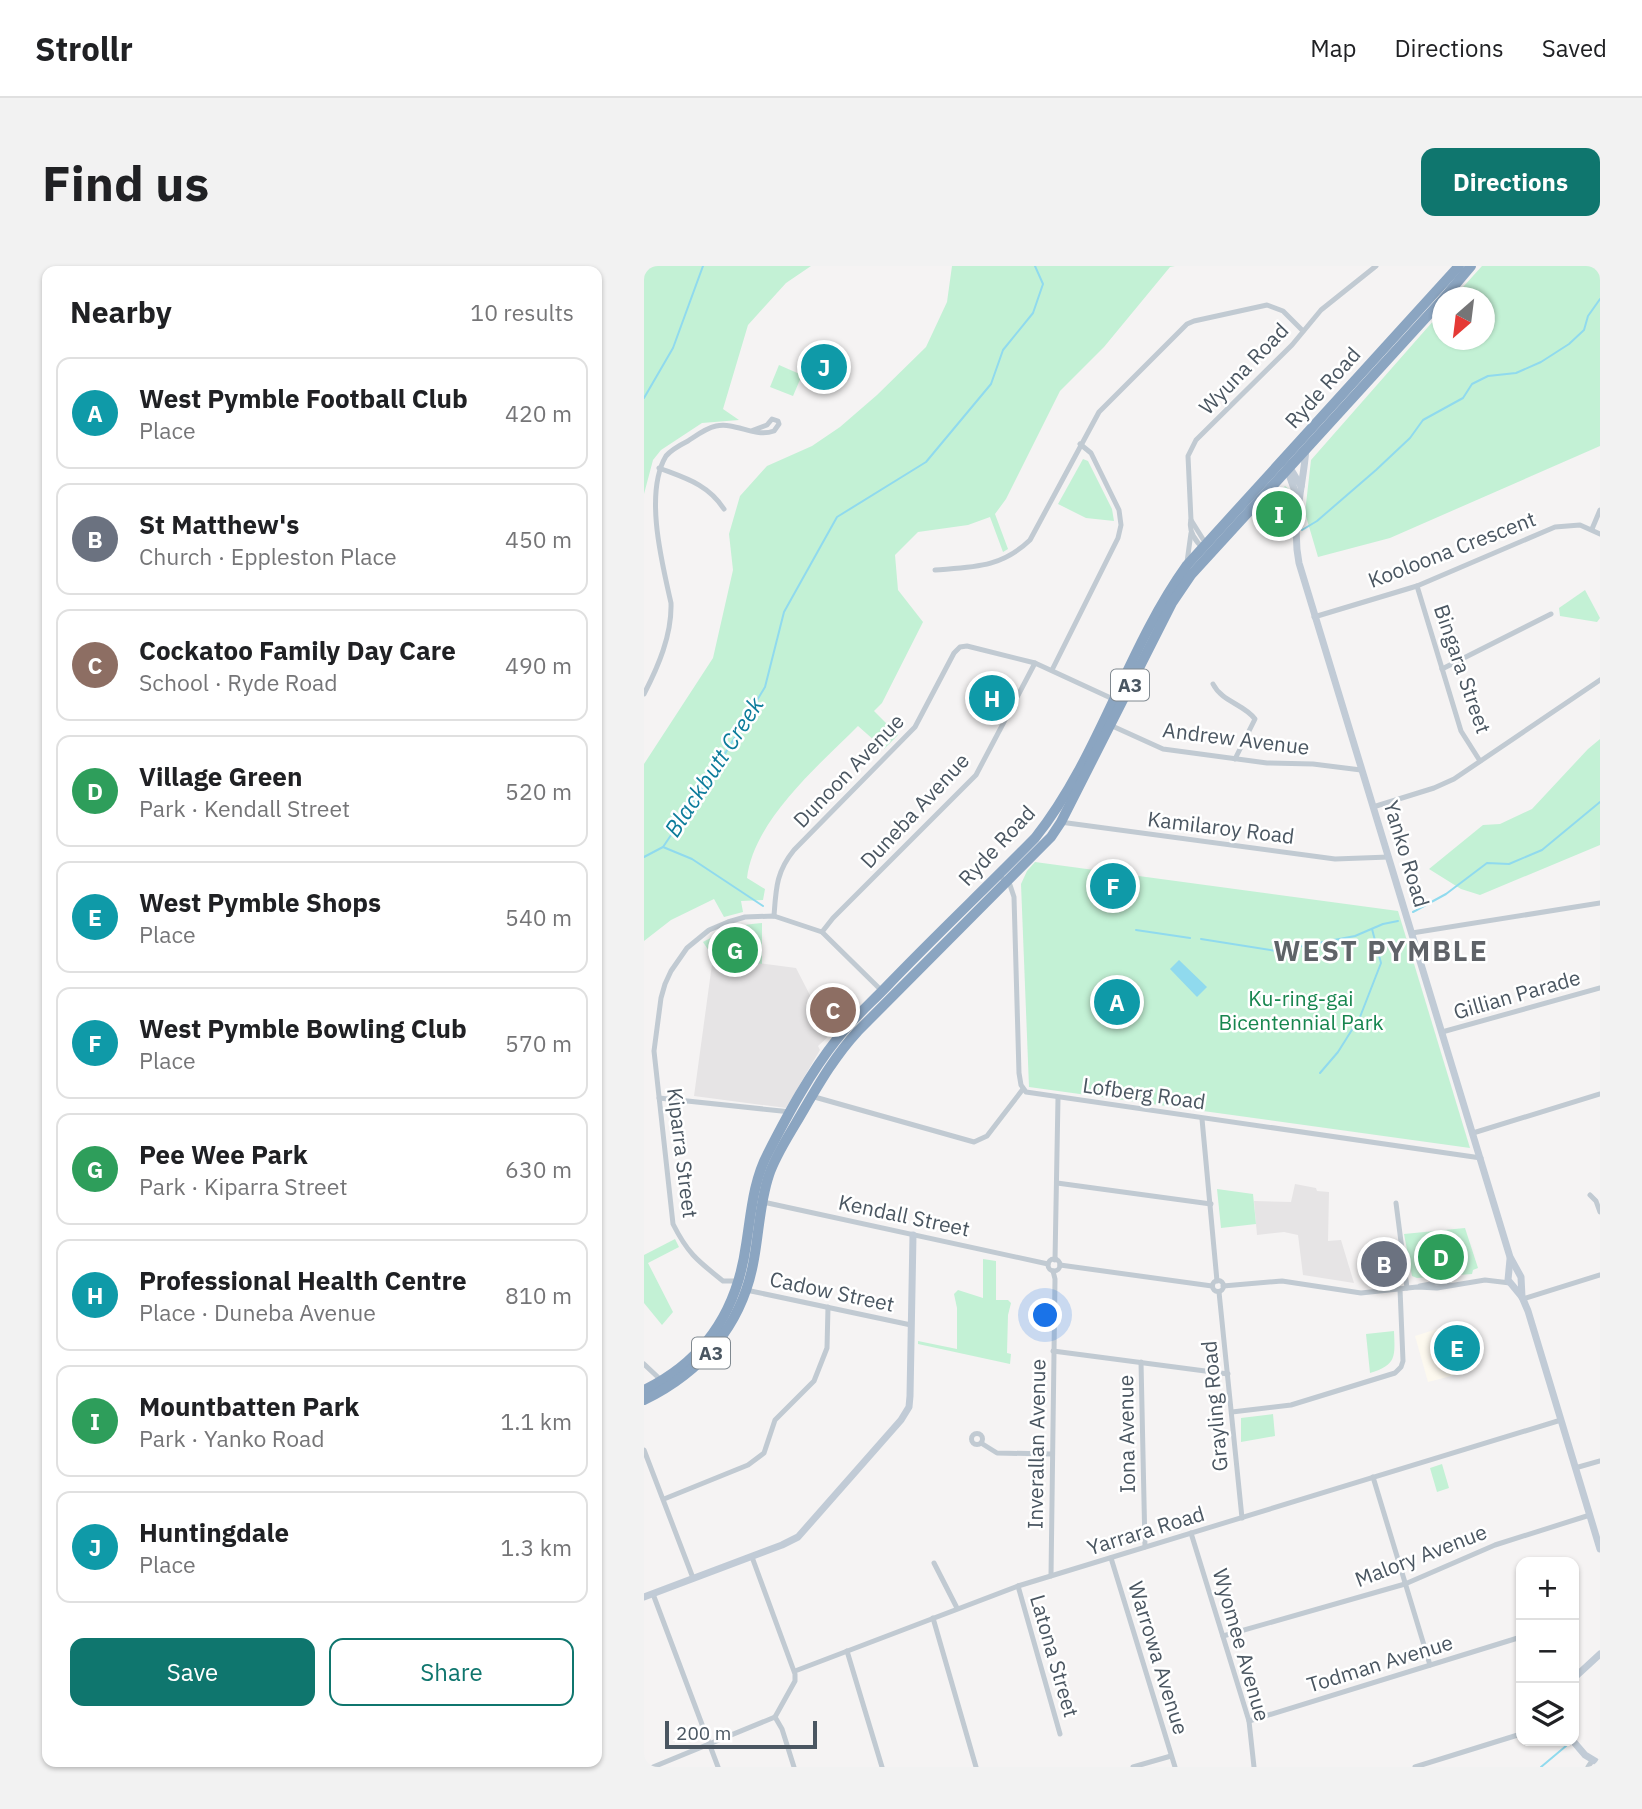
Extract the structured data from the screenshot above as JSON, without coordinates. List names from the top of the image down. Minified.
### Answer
{"streets":{"highway":["Ryde Road","A3"],"main road":["Yanko Road"],"street":["Wyuna Road","Kooloona Crescent","Bingara Street","Andrew Avenue","Dunoon Avenue","Duneba Avenue","Kamilaroy Road","Gillian Parade","Lofberg Road","Kiparra Street","Kendall Street","Cadow Street","Grayling Road","Iona Avenue","Inverallan Avenue","Yarrara Road","Malory Avenue","Wyomee Avenue","Latona Street","Warrowa Avenue","Todman Avenue"]},"crossings":[["Wyuna Road","Ryde Road"],["Ryde Road","Andrew Avenue"],["Ryde Road","Dunoon Avenue"],["Ryde Road","Duneba Avenue"],["Ryde Road","Kamilaroy Road"],["Ryde Road","Yanko Road"],["Ryde Road","Kiparra Street"],["Ryde Road","Kendall Street"],["Ryde Road","Cadow Street"],["Kooloona Crescent","Bingara Street"],["Kooloona Crescent","Yanko Road"],["Andrew Avenue","Yanko Road"],["Dunoon Avenue","Duneba Avenue"],["Dunoon Avenue","Kiparra Street"],["Duneba Avenue","Kiparra Street"],["Kamilaroy Road","Yanko Road"],["Yanko Road","Gillian Parade"],["Yanko Road","Lofberg Road"],["Yanko Road","Yarrara Road"],["Yanko Road","Malory Avenue"],["Kendall Street","Inverallan Avenue"],["Grayling Road","Yarrara Road"],["Iona Avenue","Yarrara Road"],["Inverallan Avenue","Yarrara Road"],["Yarrara Road","Wyomee Avenue"],["Yarrara Road","Latona Street"],["Yarrara Road","Warrowa Avenue"],["Malory Avenue","Wyomee Avenue"],["Wyomee Avenue","Todman Avenue"]],"districts":["WEST PYMBLE"],"water":["Blackbutt Creek"],"parks":["Ku-ring-gai Bicentennial Park"],"scale_bar":"200 m","north":"bottom left","page":{"header":"Strollr","nav":["Map","Directions","Saved"],"buttons":["Directions",["Save","Share"]],"title":"Find us","heading":["Nearby","10 results"],"pins":["J","I","H","F","G","A","C","D","B","E"],"list":[{"mark":"A","name":"West Pymble Football Club","note":"Place","value":"420 m"},{"mark":"B","name":"St Matthew's","note":"Church · Eppleston Place","value":"450 m"},{"mark":"C","name":"Cockatoo Family Day Care","note":"School · Ryde Road","value":"490 m"},{"mark":"D","name":"Village Green","note":"Park · Kendall Street","value":"520 m"},{"mark":"E","name":"West Pymble Shops","note":"Place","value":"540 m"},{"mark":"F","name":"West Pymble Bowling Club","note":"Place","value":"570 m"},{"mark":"G","name":"Pee Wee Park","note":"Park · Kiparra Street","value":"630 m"},{"mark":"H","name":"Professional Health Centre","note":"Place · Duneba Avenue","value":"810 m"},{"mark":"I","name":"Mountbatten Park","note":"Park · Yanko Road","value":"1.1 km"},{"mark":"J","name":"Huntingdale","note":"Place","value":"1.3 km"}],"map_buttons":["+","−"],"scale":"200 m"}}
